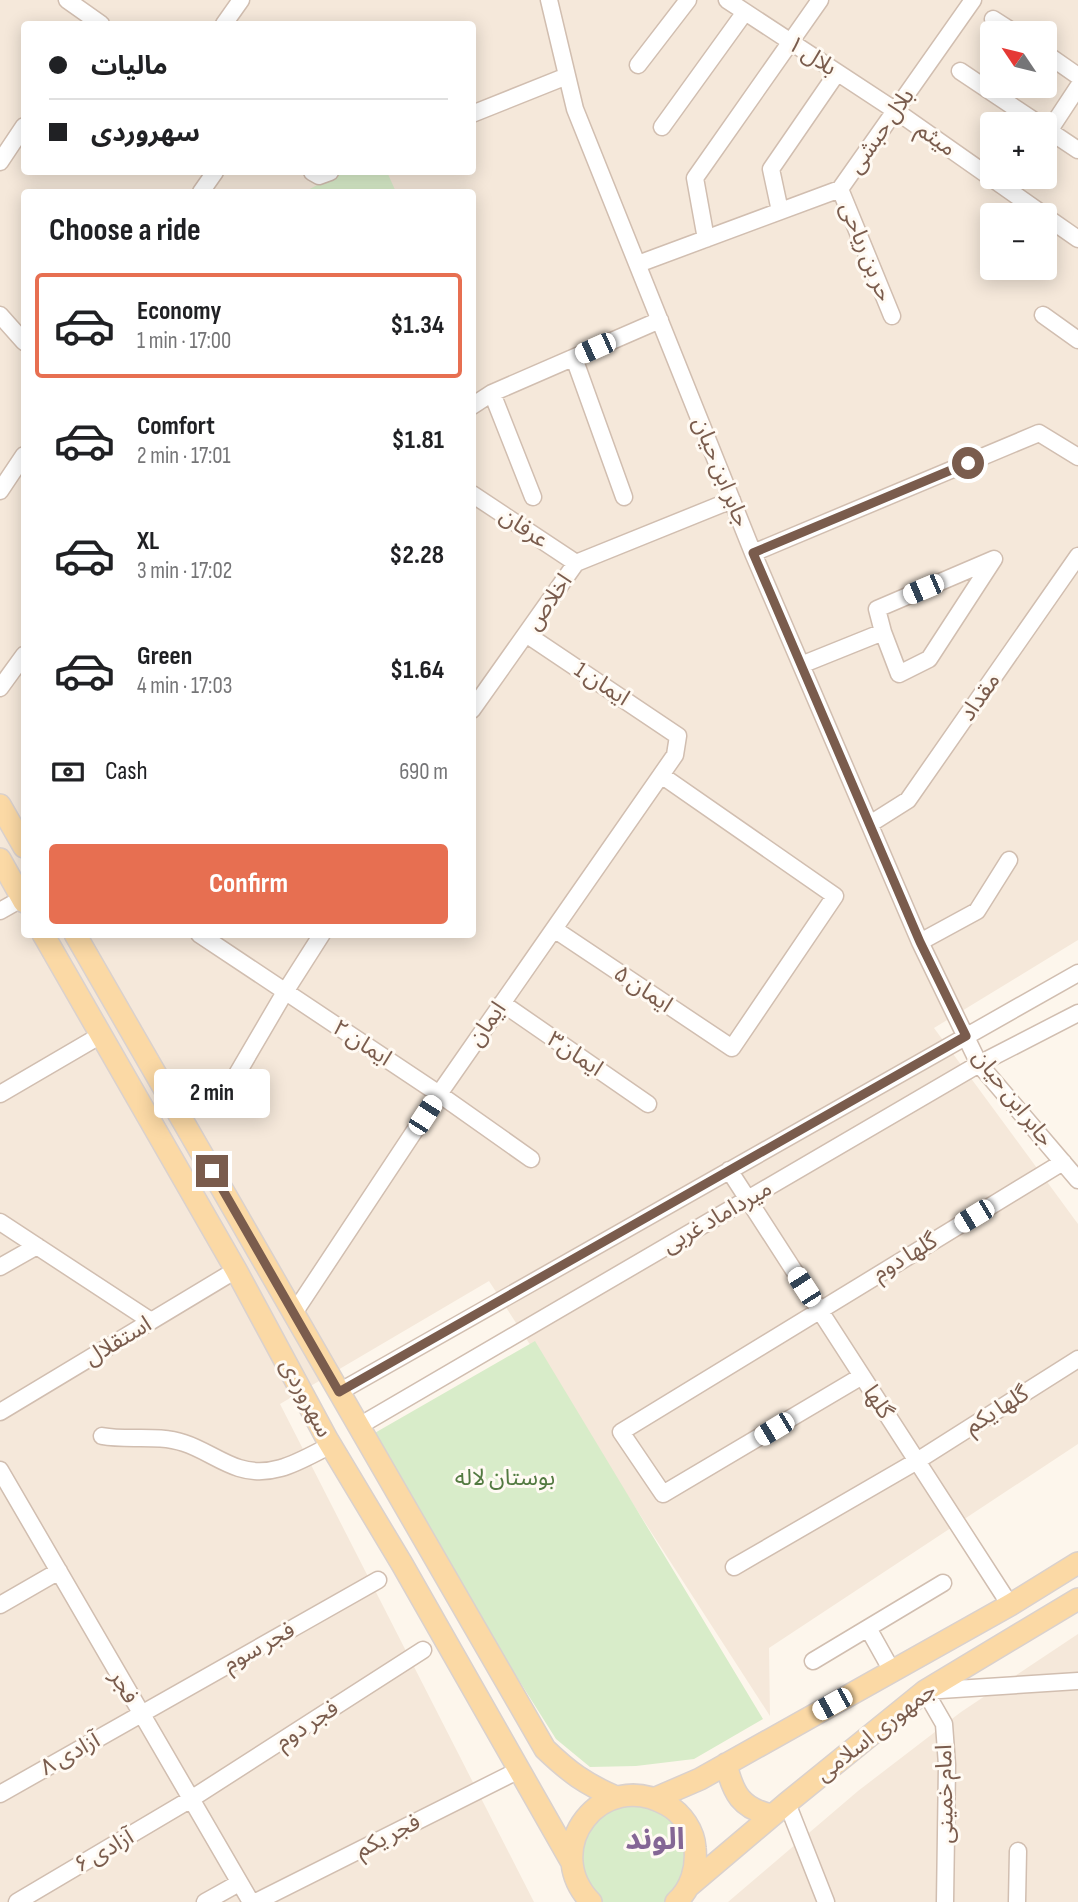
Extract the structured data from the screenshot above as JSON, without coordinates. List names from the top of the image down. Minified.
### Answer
{"streets":{"main road":["سهروردی","جمهوری اسلامی"],"street":["بلال ۱","بلال حبشی","میثم","حر بن ریاحی","جابر ابن حیان","عرفان","اخلاص","ایمان 1","مقداد","ایمان ۵","ایمان","ایمان ۲","ایمان۳","میرداماد غربی","گلها دوم","استقلال","گلها","گلها یکم","فجر سوم","فجر","فجر دوم","آزادی ۸","امام خمینی","فجر یکم","آزادی ۶"]},"crossings":[["بلال ۱","بلال حبشی"],["بلال ۱","میثم"],["بلال حبشی","میثم"],["بلال حبشی","حر بن ریاحی"],["بلال حبشی","جابر ابن حیان"],["جابر ابن حیان","اخلاص"],["جابر ابن حیان","مقداد"],["جابر ابن حیان","میرداماد غربی"],["جابر ابن حیان","گلها دوم"],["عرفان","اخلاص"],["اخلاص","ایمان 1"],["ایمان 1","ایمان"],["ایمان ۵","ایمان"],["ایمان","ایمان ۲"],["ایمان","ایمان۳"],["ایمان","سهروردی"],["میرداماد غربی","سهروردی"],["میرداماد غربی","گلها"],["گلها دوم","گلها"],["استقلال","سهروردی"],["سهروردی","فجر یکم"],["گلها","گلها یکم"],["گلها","جمهوری اسلامی"],["فجر سوم","فجر"],["فجر سوم","آزادی ۸"],["فجر","فجر دوم"],["فجر","آزادی ۸"],["فجر","آزادی ۶"],["فجر دوم","آزادی ۶"],["جمهوری اسلامی","امام خمینی"]],"districts":["الوند"],"parks":["بوستان لاله"],"north":"top left","page":{"map_buttons":["+","−"],"banner":["مالیات","سهروردی"],"heading":"Choose a ride","list":[{"name":"Economy","note":"1 min · 17:00","value":"$1.34"},{"name":"Comfort","note":"2 min · 17:01","value":"$1.81"},{"name":"XL","note":"3 min · 17:02","value":"$2.28"},{"name":"Green","note":"4 min · 17:03","value":"$1.64"}],"pay":["Cash","690 m"],"buttons":"Confirm","bubble":"2 min"}}
